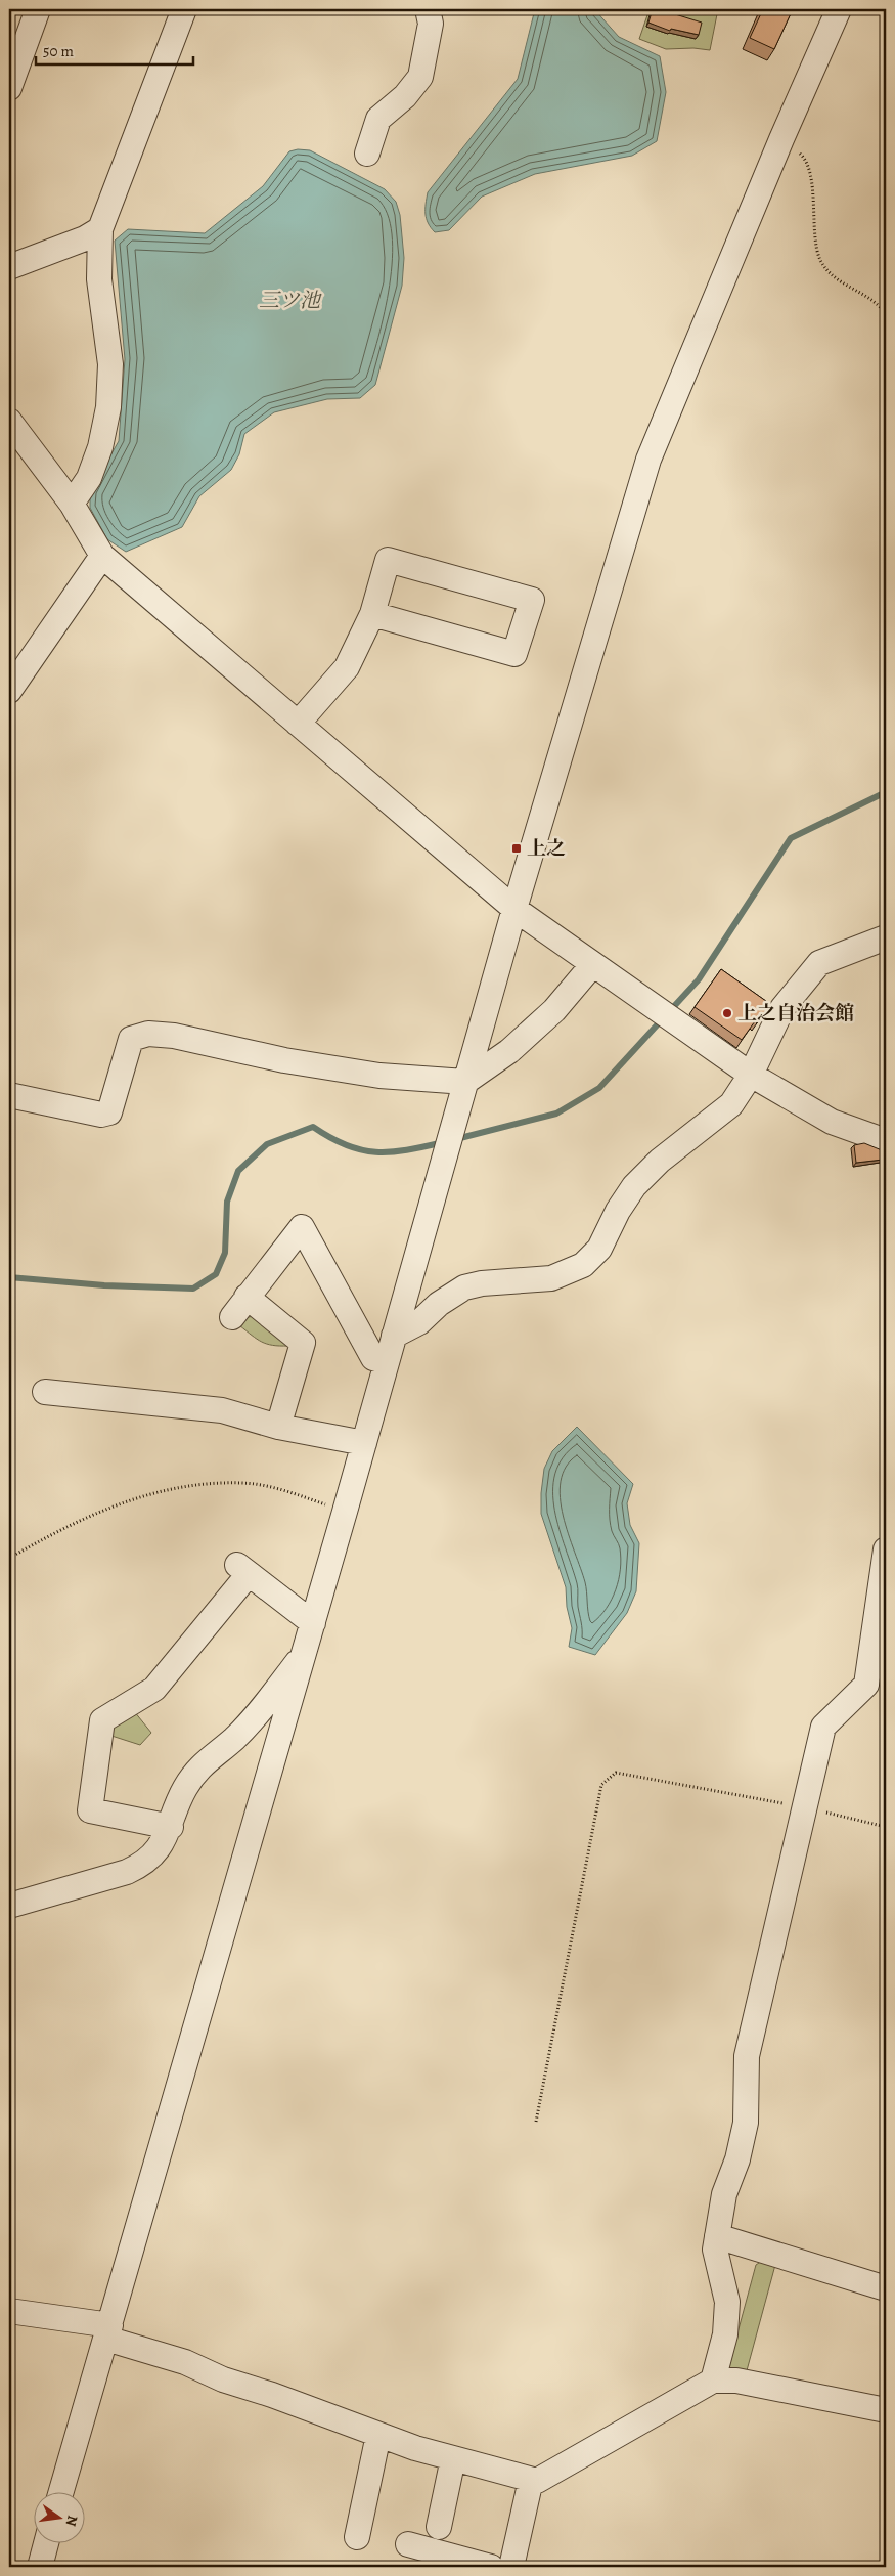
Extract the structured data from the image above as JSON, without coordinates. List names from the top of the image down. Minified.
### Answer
{"water":["三ツ池"],"places":{"transit":["上之"],"other":["上之自治会館"]},"scale_bar":"50 m","north":"right"}
